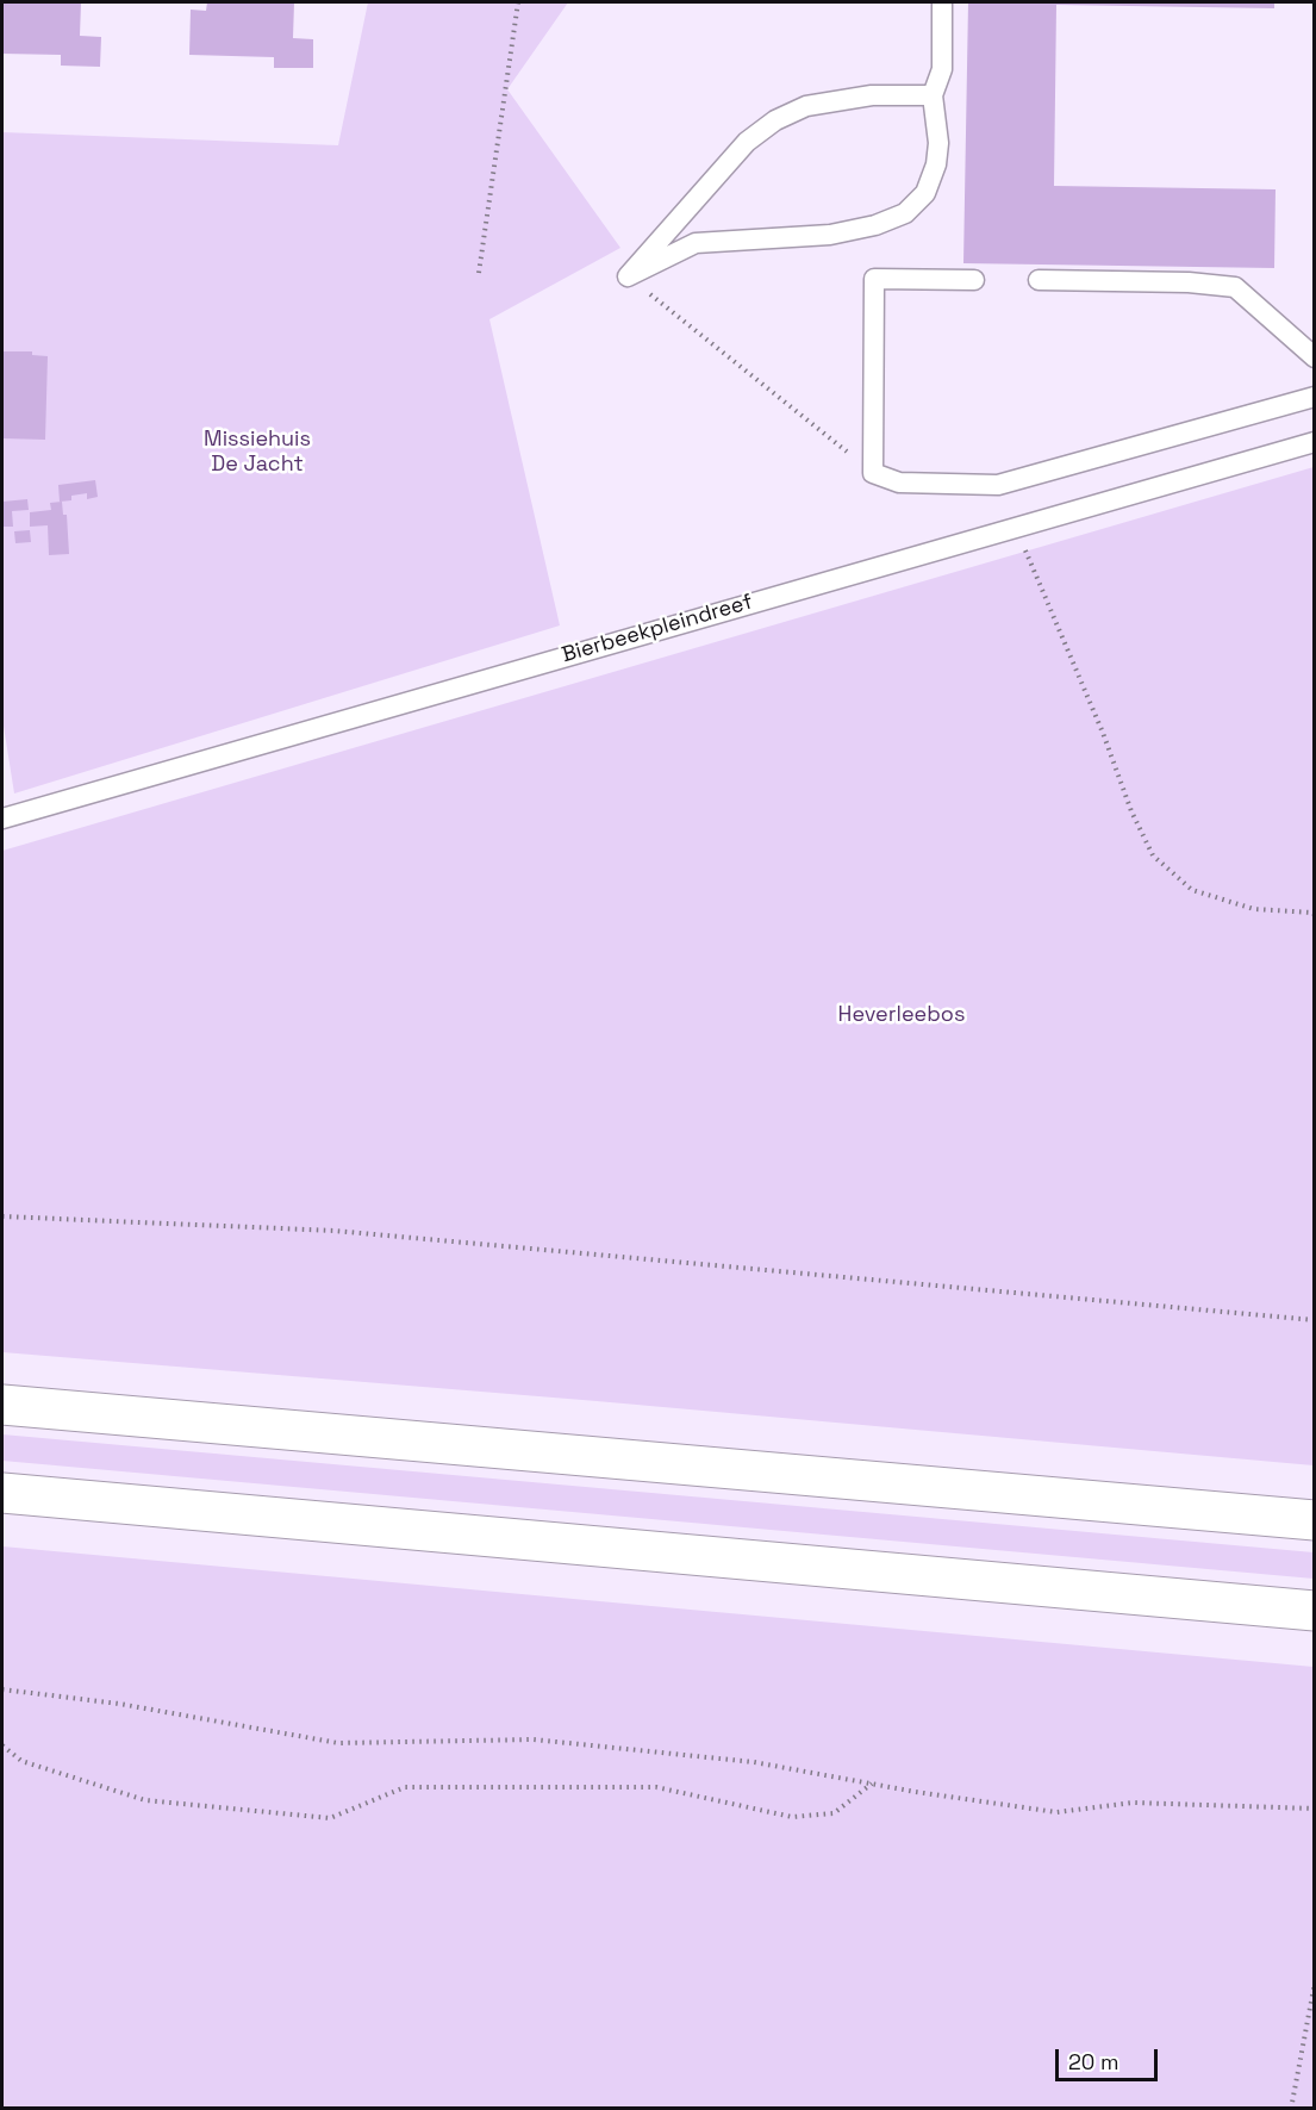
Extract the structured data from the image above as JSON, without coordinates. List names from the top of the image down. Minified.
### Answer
{"streets":{"lane":["Bierbeekpleindreef"]},"parks":["Missiehuis De Jacht","Heverleebos"],"scale_bar":"20 m"}
